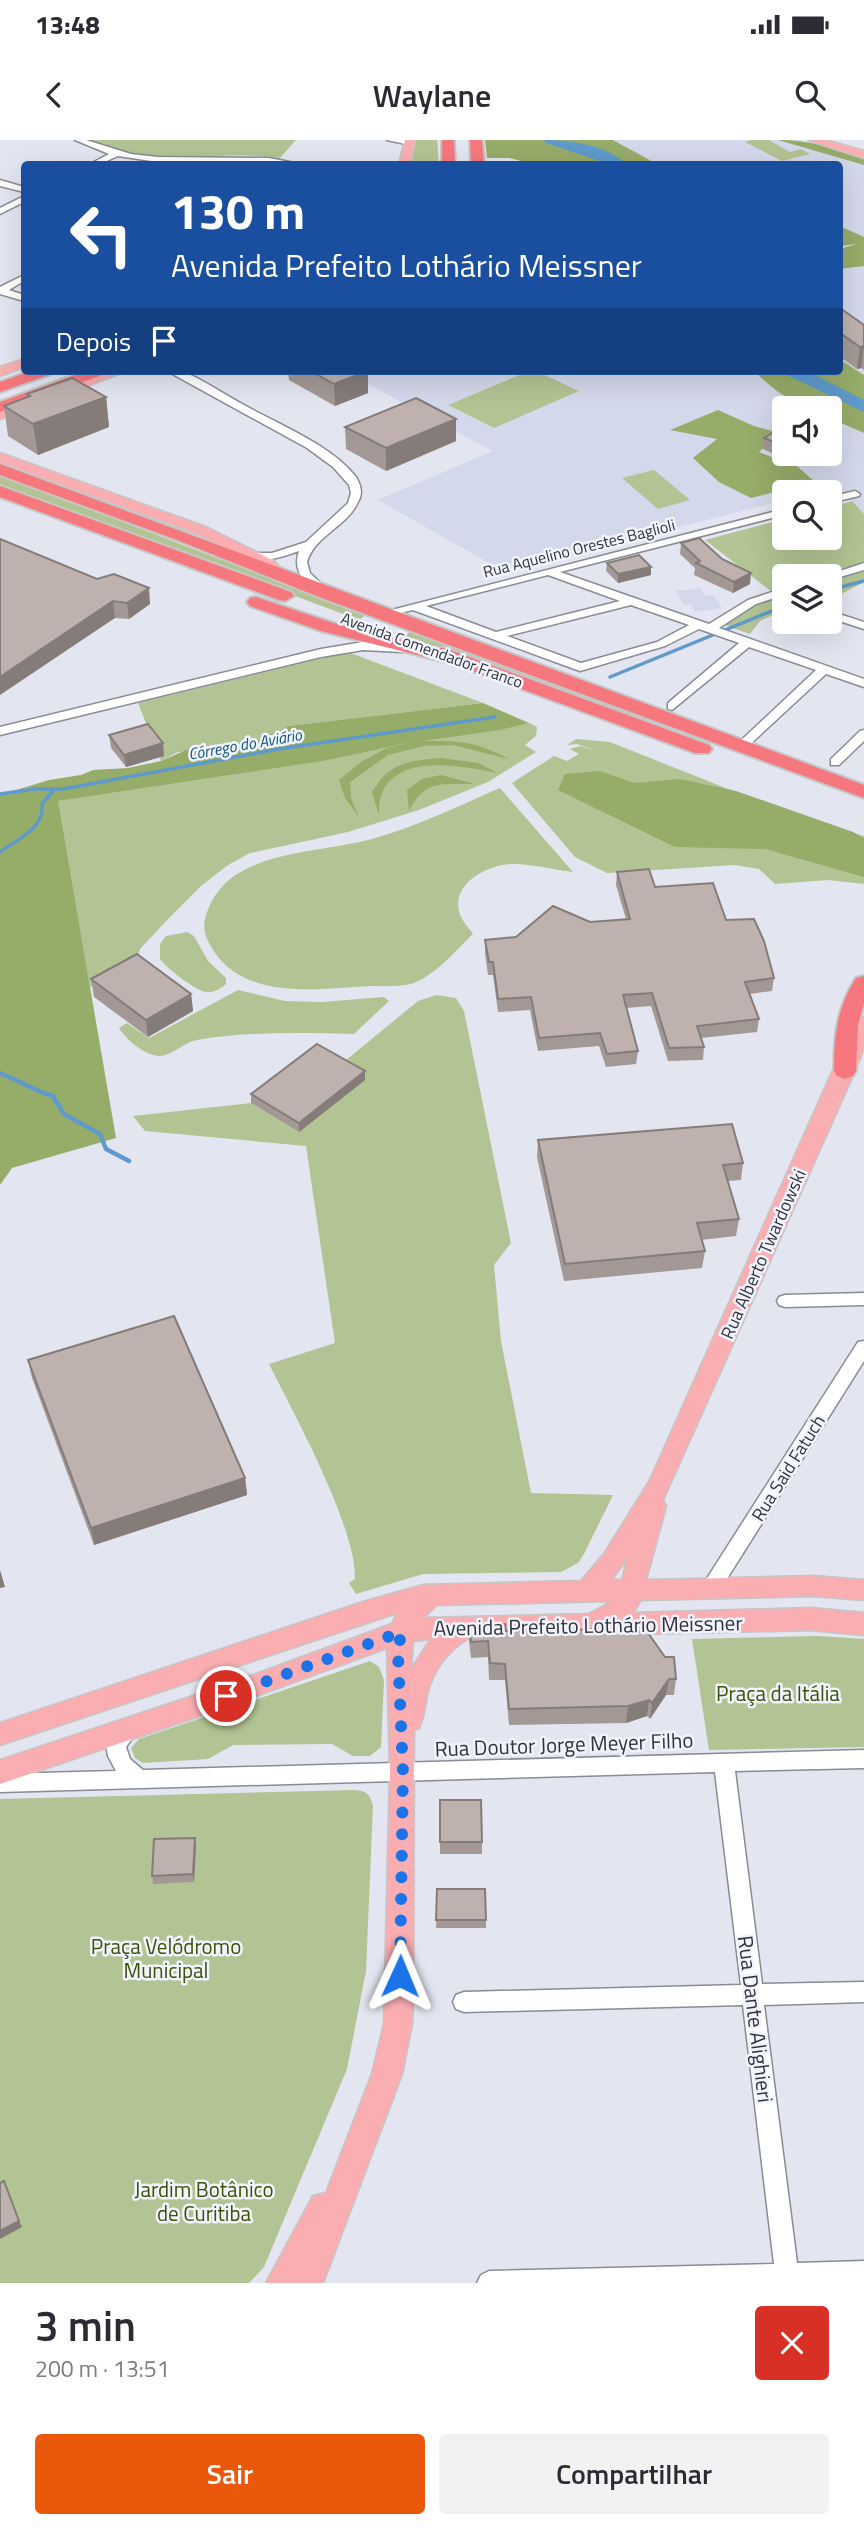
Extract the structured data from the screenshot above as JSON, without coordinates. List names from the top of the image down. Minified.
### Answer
{"streets":{"highway":["Avenida Comendador Franco"],"main road":["Rua Alberto Twardowski","Avenida Prefeito Lothário Meissner"],"street":["Rua Aquelino Orestes Baglioli","Rua Said Fatuch","Rua Doutor Jorge Meyer Filho","Rua Dante Alighieri"]},"crossings":[["Rua Aquelino Orestes Baglioli","Avenida Comendador Franco"],["Rua Alberto Twardowski","Avenida Prefeito Lothário Meissner"],["Rua Said Fatuch","Avenida Prefeito Lothário Meissner"],["Rua Doutor Jorge Meyer Filho","Rua Dante Alighieri"]],"water":["Córrego do Aviário"],"parks":["Praça da Itália","Praça Velódromo Municipal","Jardim Botânico de Curitiba"],"page":{"status":"13:48","header":"Waylane","turn":["130 m","Avenida Prefeito Lothário Meissner"],"then":"Depois","heading":["3 min","200 m · 13:51"],"buttons":["Sair","Compartilhar"]}}
